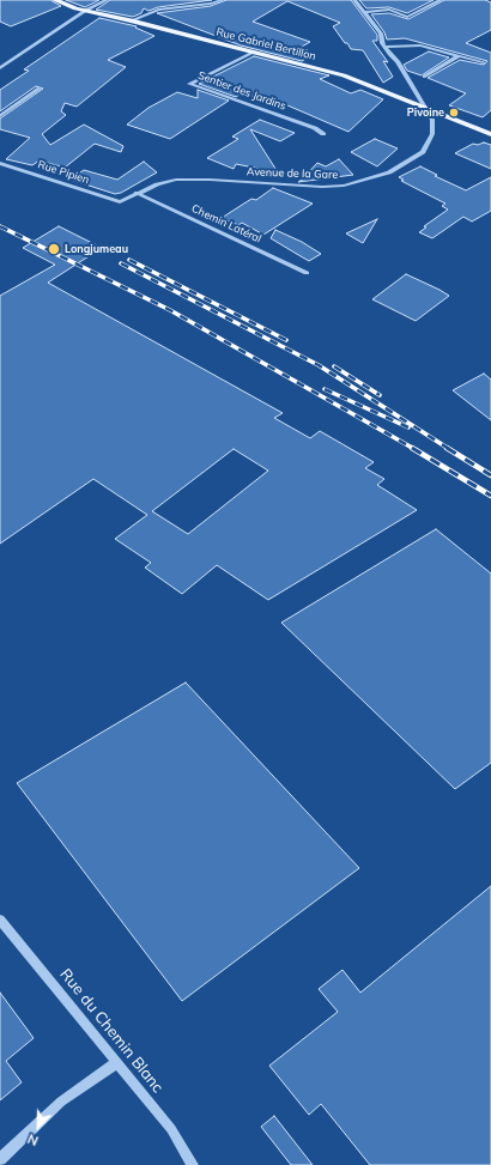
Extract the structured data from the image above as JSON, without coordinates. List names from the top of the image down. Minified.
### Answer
{"streets":{"main road":["Rue Gabriel Bertillon"],"street":["Sentier des Jardins","Rue Pipien","Avenue de la Gare","Chemin Latéral","Rue du Chemin Blanc"]},"crossings":[["Rue Gabriel Bertillon","Sentier des Jardins"],["Rue Gabriel Bertillon","Avenue de la Gare"],["Rue Pipien","Avenue de la Gare"],["Avenue de la Gare","Chemin Latéral"]],"places":["Pivoine","Longjumeau"],"north":"bottom left"}
